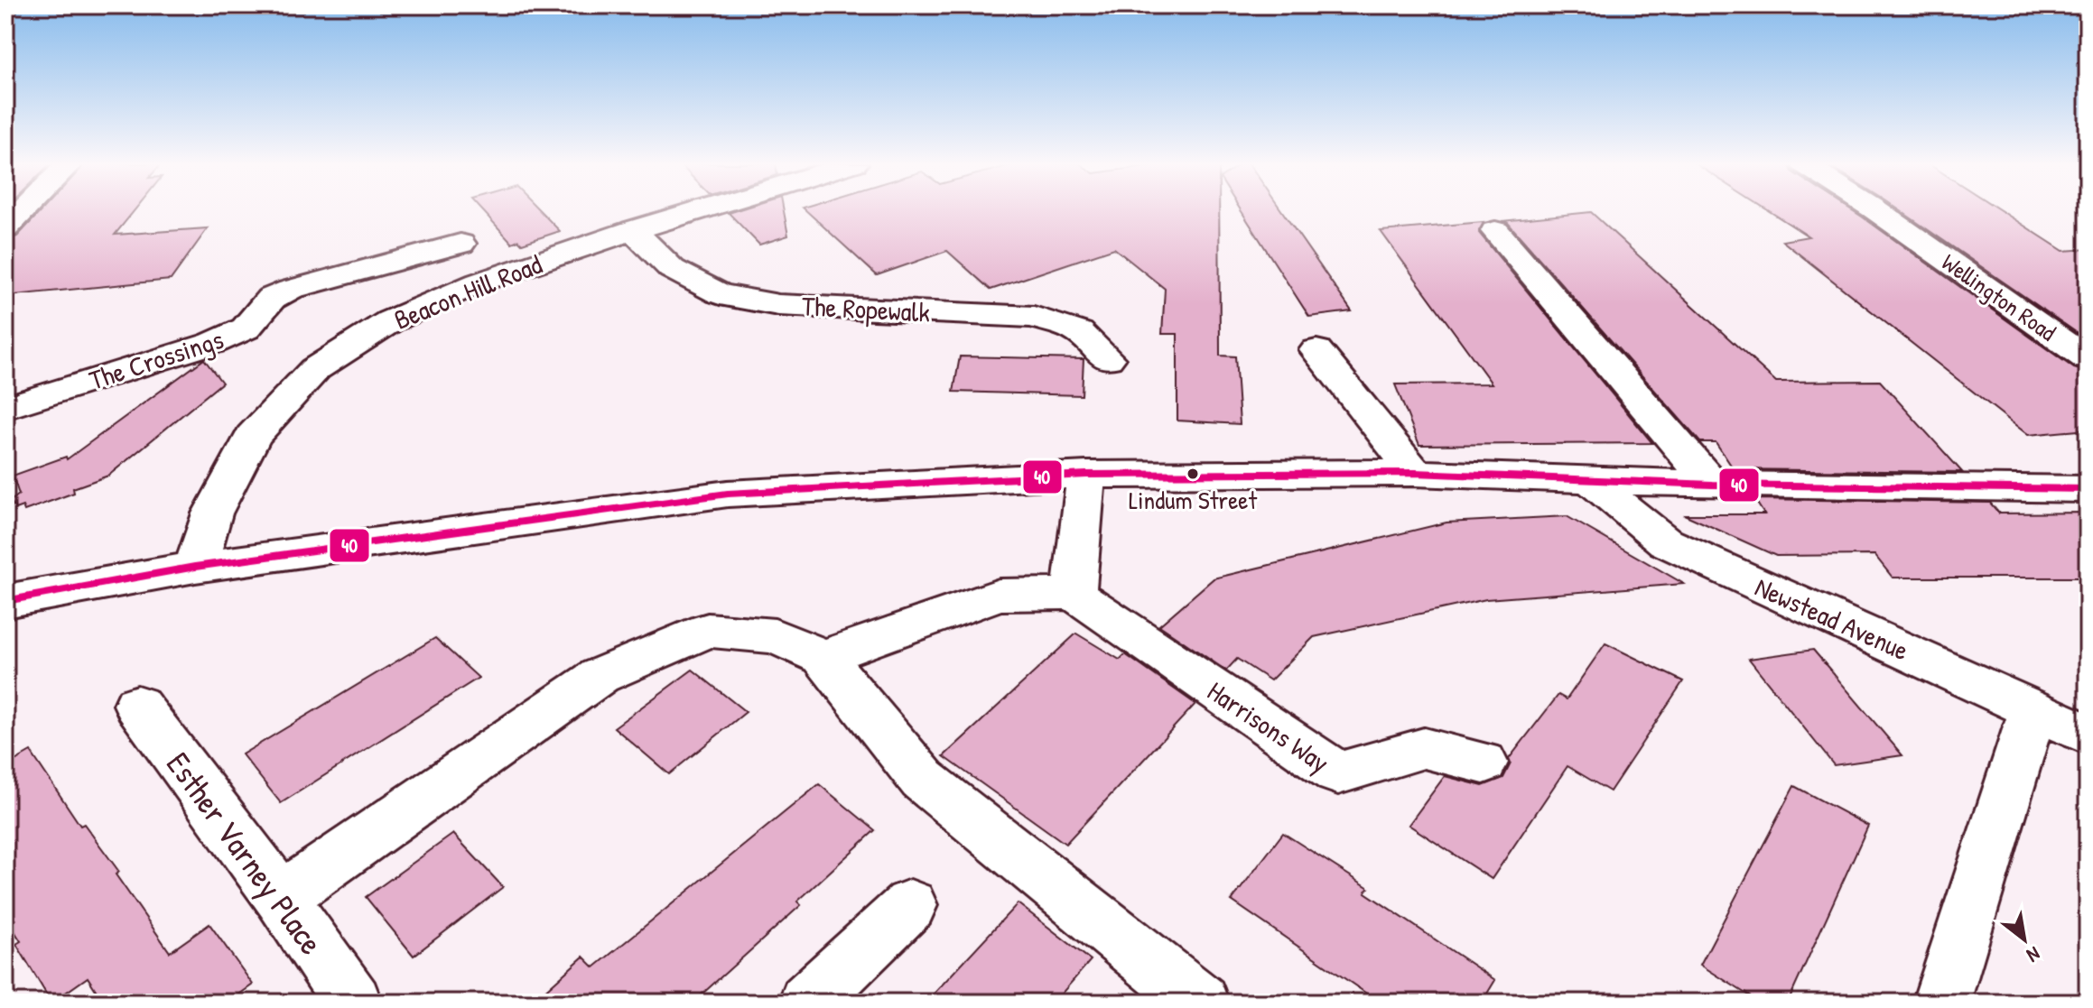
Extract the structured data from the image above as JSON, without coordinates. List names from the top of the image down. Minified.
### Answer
{"streets":{"street":["Beacon Hill Road","Wellington Road","The Ropewalk","The Crossings","Newstead Avenue","Harrisons Way","Esther Varney Place"]},"crossings":[["Beacon Hill Road","The Ropewalk"],["Beacon Hill Road","The Crossings"]],"places":["Lindum Street"],"lines":["transit line 40"],"north":"bottom right"}
